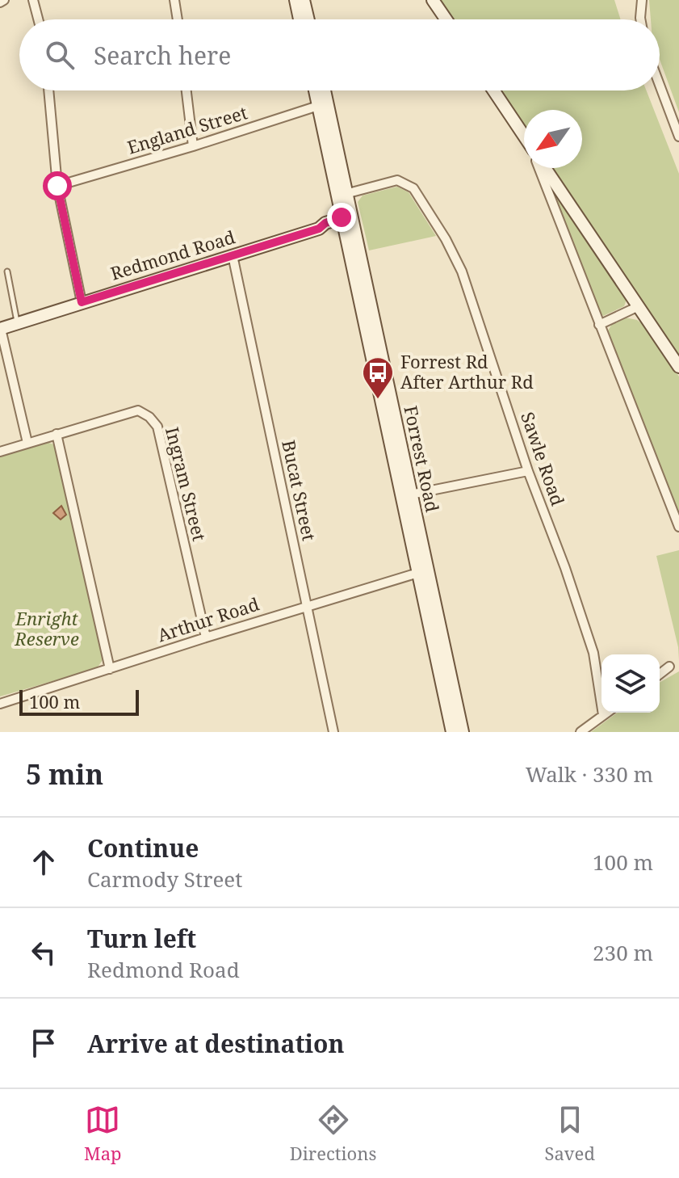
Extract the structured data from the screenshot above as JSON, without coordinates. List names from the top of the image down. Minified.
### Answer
{"streets":{"main road":["Redmond Road","Forrest Road"],"street":["England Street","Sawle Road","Ingram Street","Bucat Street","Arthur Road"]},"crossings":[["England Street","Forrest Road"],["Redmond Road","Forrest Road"],["Redmond Road","Bucat Street"],["Forrest Road","Sawle Road"],["Forrest Road","Arthur Road"],["Ingram Street","Arthur Road"],["Bucat Street","Arthur Road"]],"parks":["Enright Reserve"],"places":{"bus stop":["Forrest Rd After Arthur Rd"]},"scale_bar":"100 m","north":"bottom left","page":{"search":"Search here","scale":"100 m","heading":["5 min","Walk · 330 m"],"list":[["Continue","Carmody Street","100 m"],["Turn left","Redmond Road","230 m"],"Arrive at destination"],"nav":["Map","Directions","Saved"]}}
